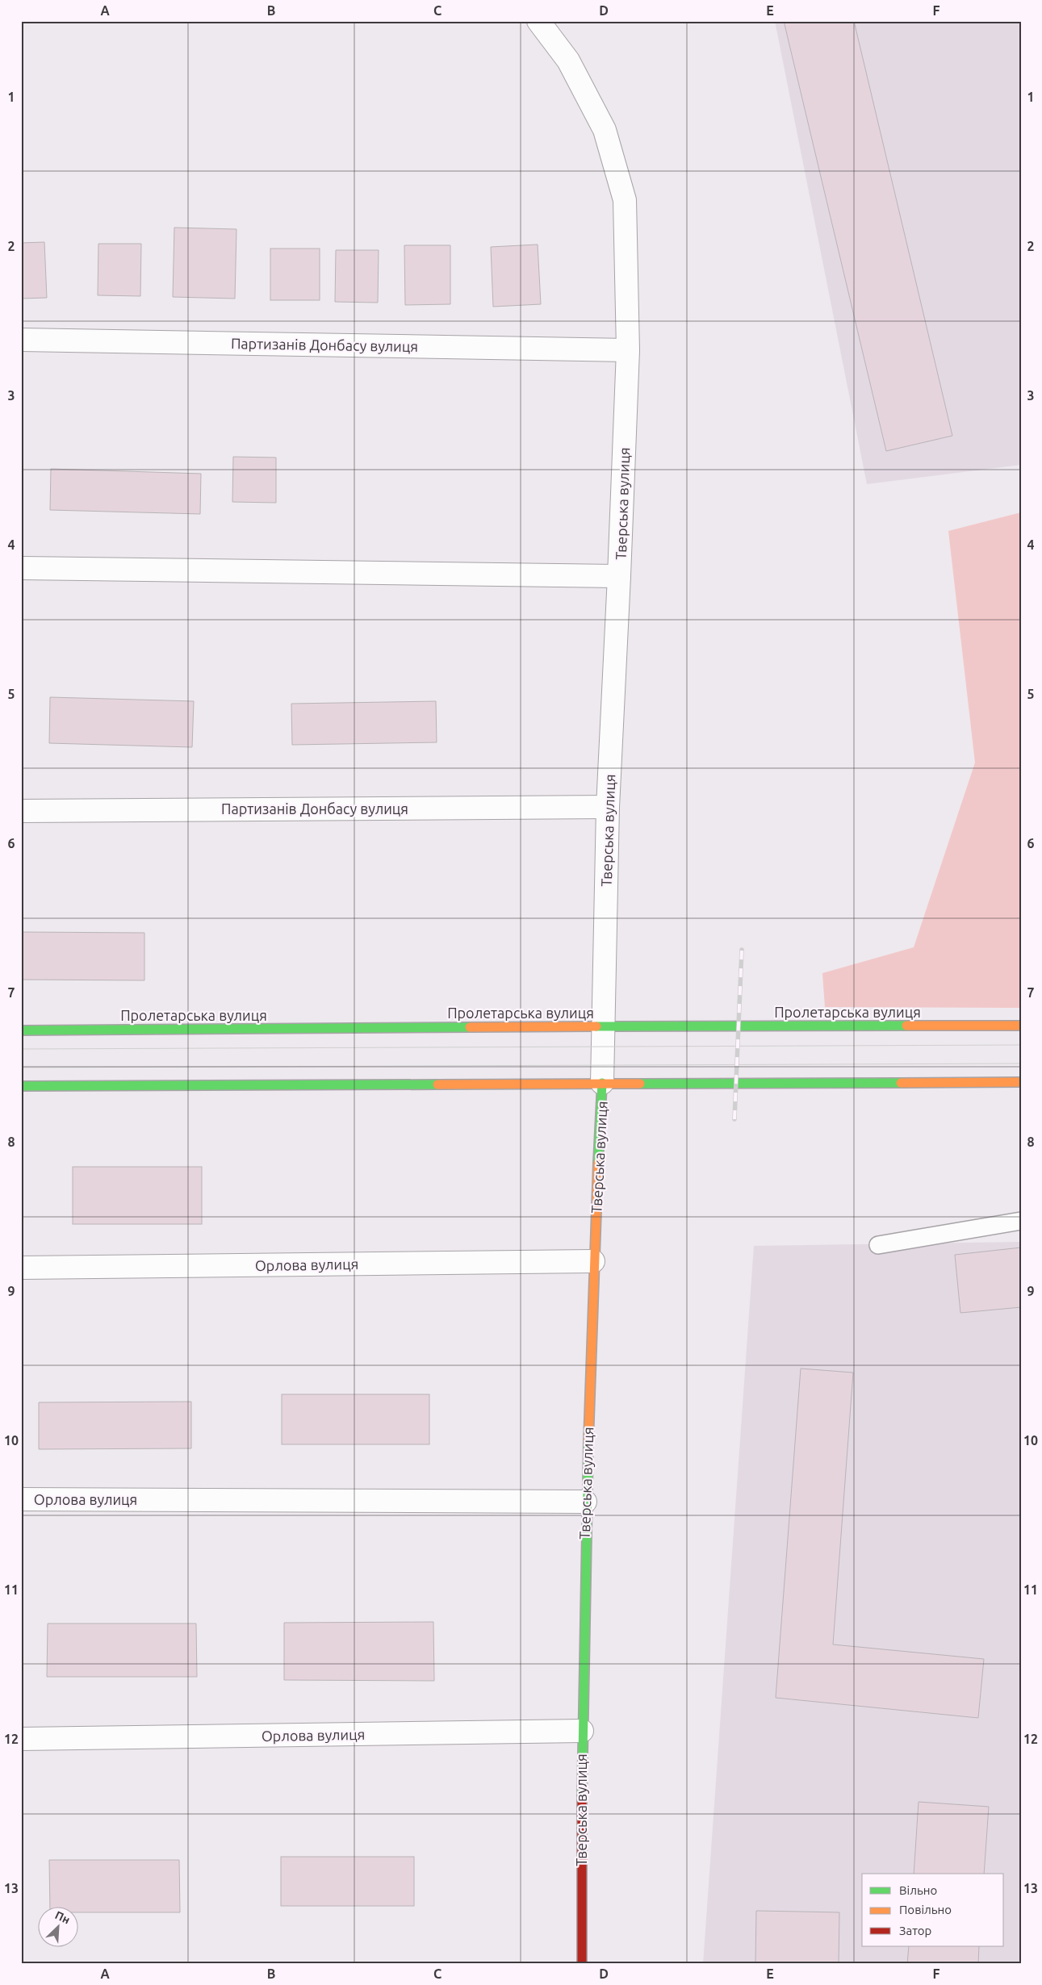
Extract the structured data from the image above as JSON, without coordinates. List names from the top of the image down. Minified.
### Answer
{"streets":{"main road":["Тверська вулиця","Пролетарська вулиця"],"street":["Партизанів Донбасу вулиця","Орлова вулиця"]},"crossings":[["Партизанів Донбасу вулиця","Тверська вулиця"],["Тверська вулиця","Пролетарська вулиця"],["Тверська вулиця","Орлова вулиця"]],"legend":["Вільно","Повільно","Затор"],"north":"top right","grid":{"columns":["A","B","C","D","E","F"],"rows":["1","2","3","4","5","6","7","8","9","10","11","12","13"]}}
